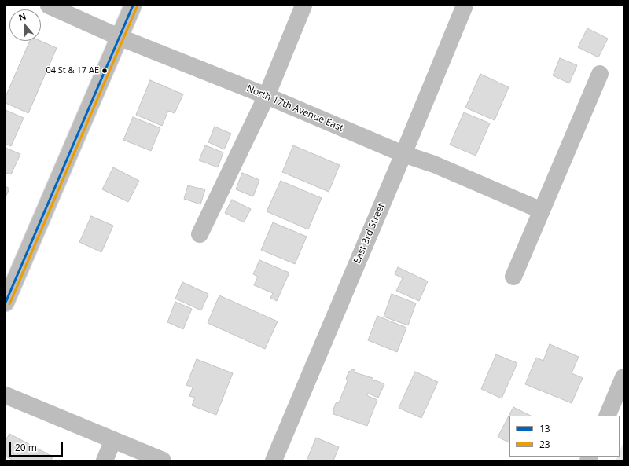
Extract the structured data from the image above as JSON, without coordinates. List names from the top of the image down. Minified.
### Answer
{"streets":{"street":["North 17th Avenue East","East 3rd Street"]},"crossings":[["North 17th Avenue East","East 3rd Street"]],"places":["04 St & 17 AE"],"lines":["transit line 13","transit line 23"],"legend":["13","23"],"scale_bar":"20 m","north":"top"}
